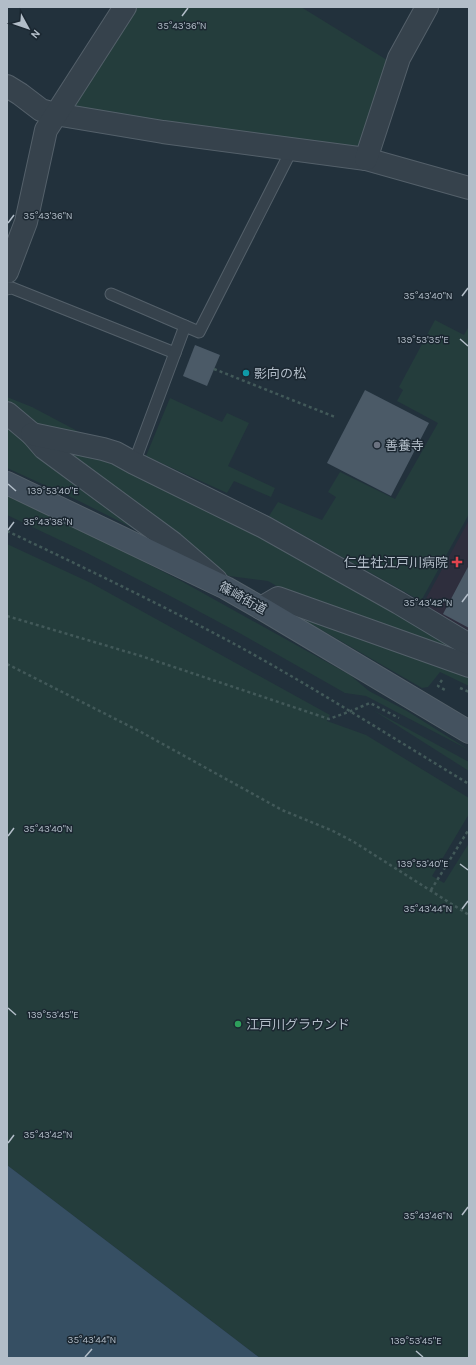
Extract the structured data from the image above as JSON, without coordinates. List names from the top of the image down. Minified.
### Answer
{"streets":{"main road":["篠崎街道"]},"places":{"other":["影向の松","善養寺","江戸川グラウンド"],"health":["仁生社江戸川病院"]},"north":"bottom right","coordinates":["35°43'36\"N","35°43'40\"N","139°53'35\"E","139°53'40\"E","35°43'38\"N","35°43'42\"N","35°43'44\"N","139°53'45\"E","35°43'46\"N"]}
